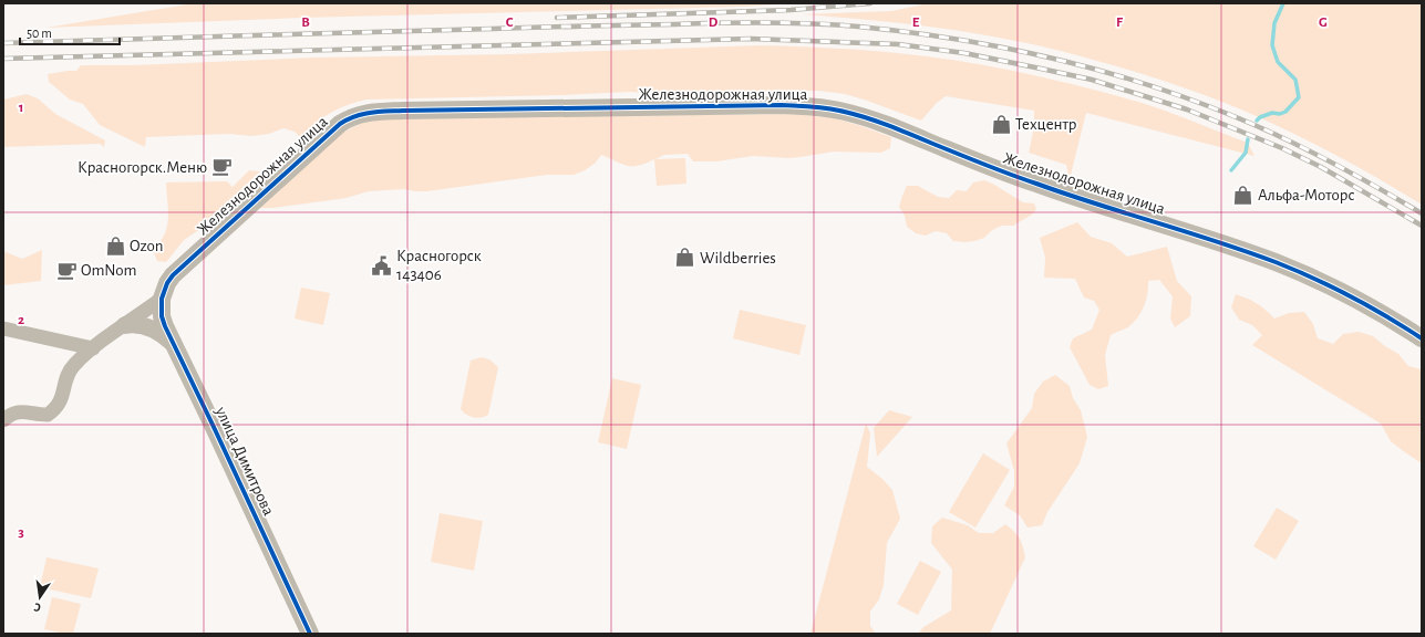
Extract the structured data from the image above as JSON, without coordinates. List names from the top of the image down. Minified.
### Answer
{"streets":{"street":["Железнодорожная улица","улица Димитрова"]},"crossings":[["Железнодорожная улица","улица Димитрова"]],"places":{"shop":["Техцентр","Альфа-Моторс","Ozon","Wildberries"],"cafe":["Красногорск.Меню","OmNom"],"public building":["Красногорск 143406"]},"scale_bar":"50 m","north":"bottom","grid":{"columns":["B","C","D","E","F","G"],"rows":["1","2","3"]}}
